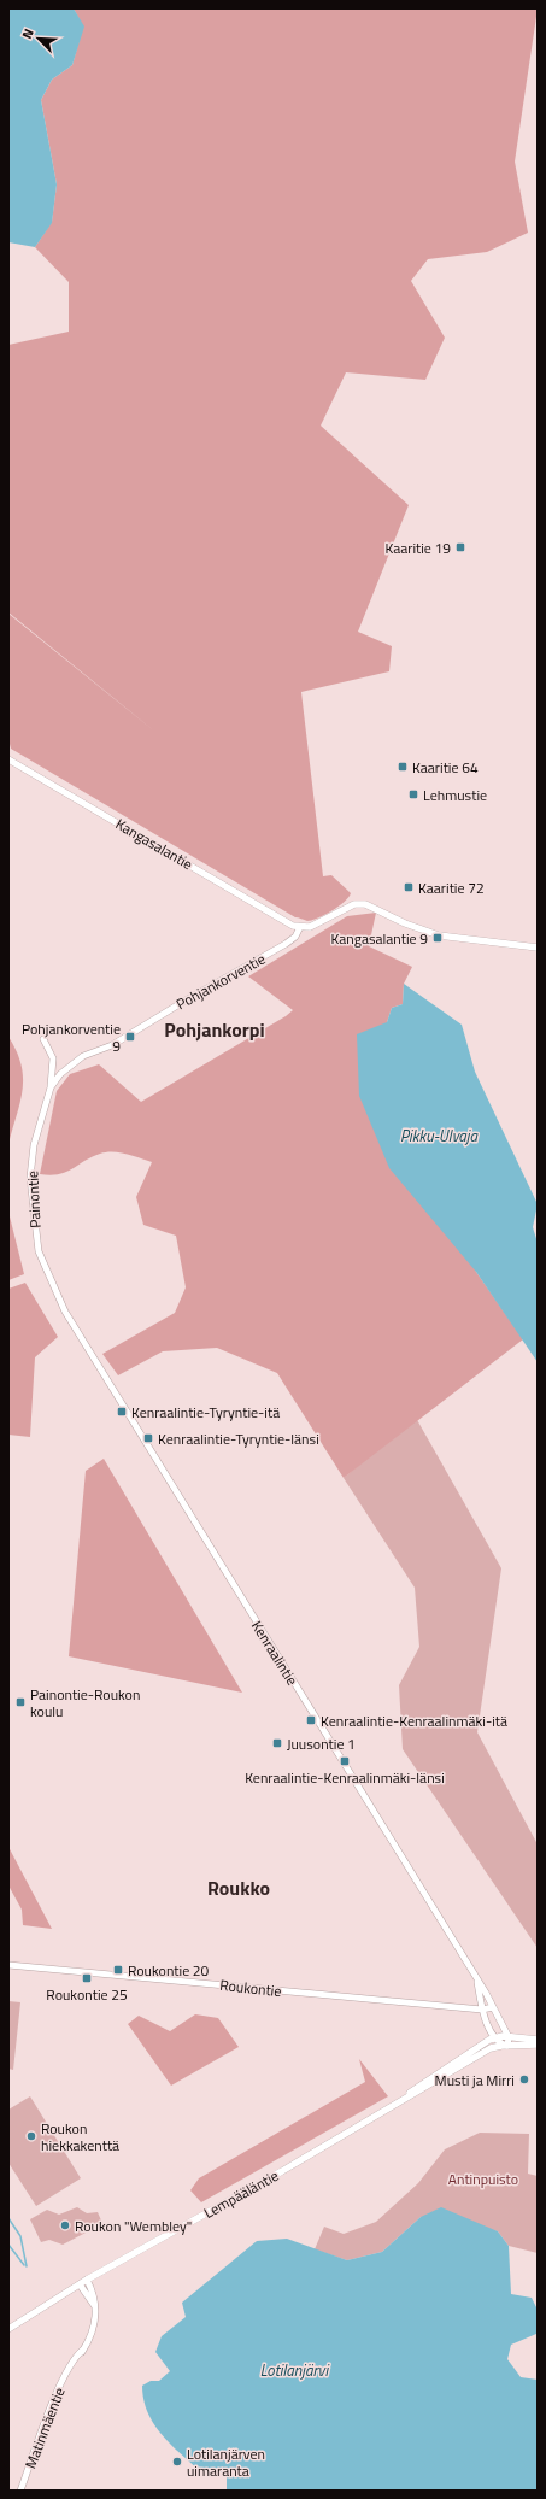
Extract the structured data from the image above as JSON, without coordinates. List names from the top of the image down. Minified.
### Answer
{"streets":{"main road":["Kangasalantie","Pohjankorventie","Lempääläntie"],"street":["Painontie","Kenraalintie","Roukontie","Matinmäentie"]},"crossings":[["Kangasalantie","Pohjankorventie"],["Pohjankorventie","Painontie"],["Painontie","Kenraalintie"],["Kenraalintie","Roukontie"],["Kenraalintie","Lempääläntie"],["Lempääläntie","Matinmäentie"]],"districts":["Pohjankorpi","Roukko"],"water":["Pikku-Ulvaja","Lotilanjärvi"],"parks":["Antinpuisto"],"places":{"transit":["Kaaritie 19","Kaaritie 64","Lehmustie","Kaaritie 72","Kangasalantie 9","Pohjankorventie 9","Kenraalintie-Tyryntie-itä","Kenraalintie-Tyryntie-länsi","Painontie-Roukon koulu","Kenraalintie-Kenraalinmäki-itä","Juusontie 1","Kenraalintie-Kenraalinmäki-länsi","Roukontie 20","Roukontie 25"],"other":["Musti ja Mirri","Roukon hiekkakenttä","Roukon \"Wembley\"","Lotilanjärven uimaranta"]},"north":"top left"}
